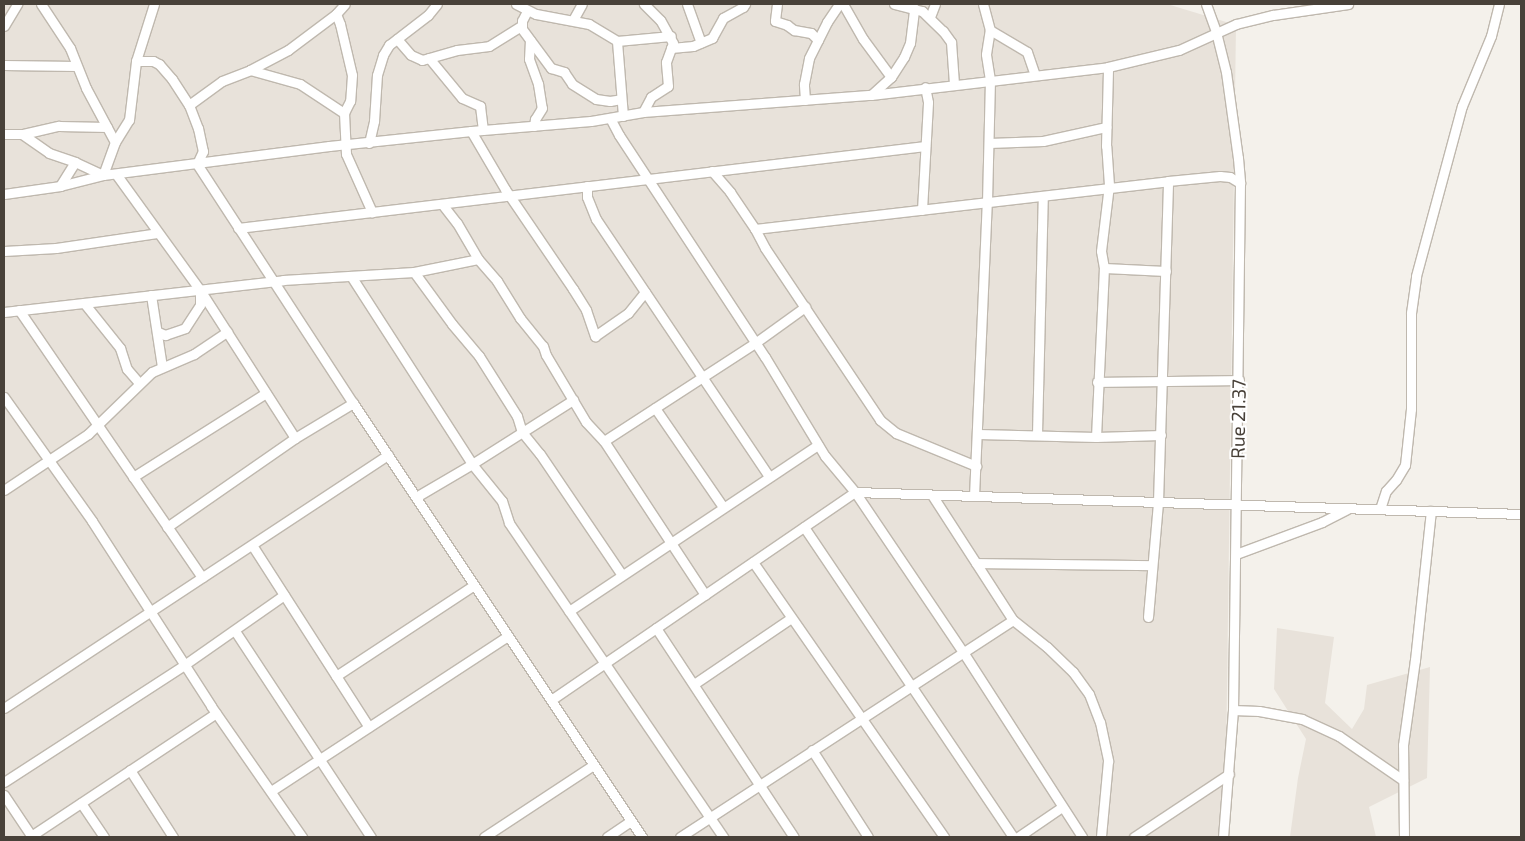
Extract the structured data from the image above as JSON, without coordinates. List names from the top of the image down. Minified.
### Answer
{"streets":{"street":["Rue 21.37"]}}
